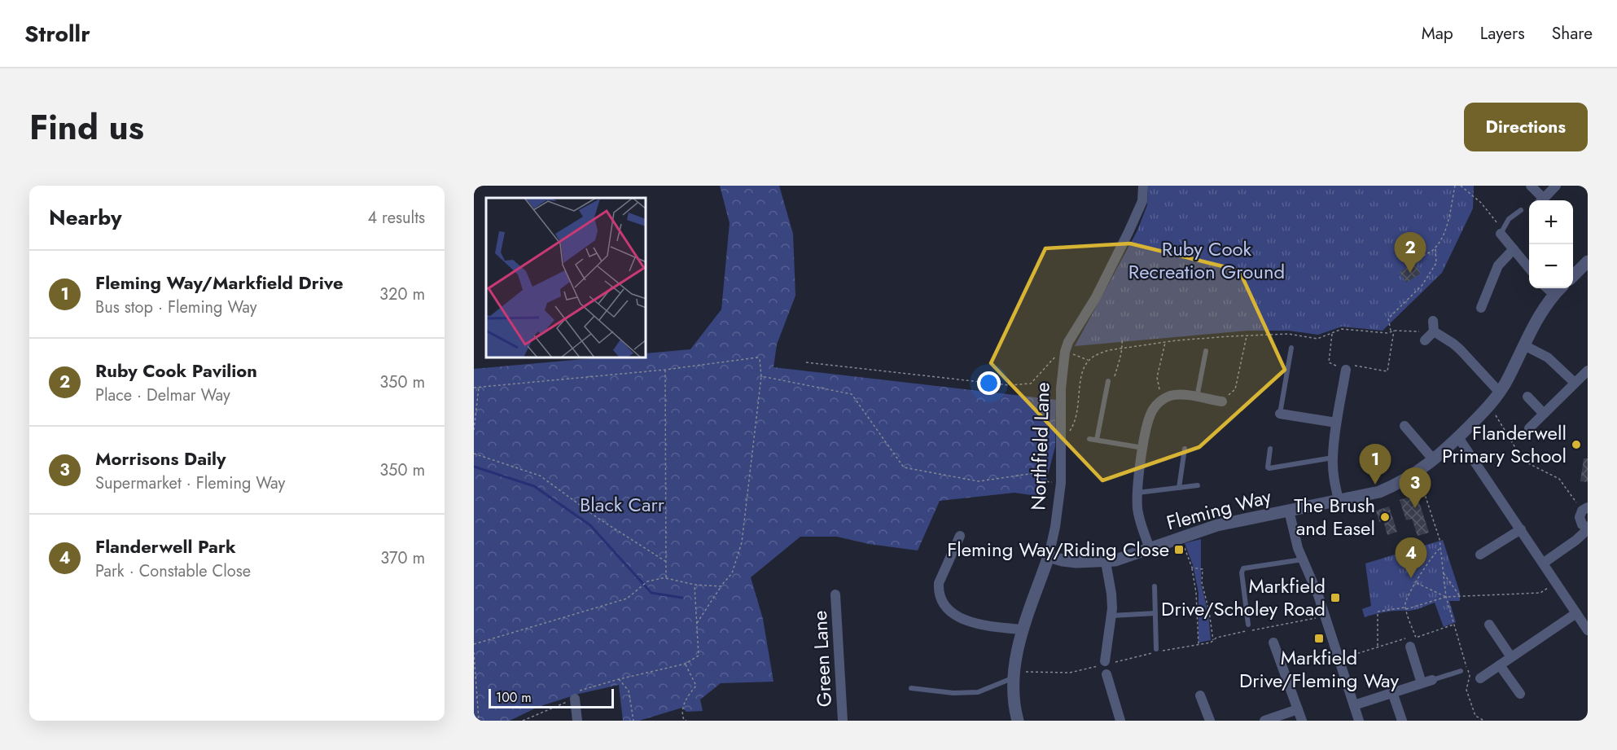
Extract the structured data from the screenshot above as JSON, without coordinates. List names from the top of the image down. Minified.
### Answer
{"streets":{"street":["Northfield Lane","Fleming Way","Green Lane"]},"crossings":[["Northfield Lane","Fleming Way"]],"parks":["Ruby Cook Recreation Ground","Black Carr"],"places":{"other":["Flanderwell Primary School","The Brush and Easel"],"transit":["Fleming Way/Riding Close","Markfield Drive/Scholey Road","Markfield Drive/Fleming Way"]},"scale_bar":"100 m","page":{"header":"Strollr","nav":["Map","Layers","Share"],"title":"Find us","buttons":"Directions","heading":["Nearby","4 results"],"map_buttons":["+","−"],"pins":["2","1","3","4"],"list":[{"mark":"1","name":"Fleming Way/Markfield Drive","note":"Bus stop · Fleming Way","value":"320 m"},{"mark":"2","name":"Ruby Cook Pavilion","note":"Place · Delmar Way","value":"350 m"},{"mark":"3","name":"Morrisons Daily","note":"Supermarket · Fleming Way","value":"350 m"},{"mark":"4","name":"Flanderwell Park","note":"Park · Constable Close","value":"370 m"}],"scale":"100 m"}}
